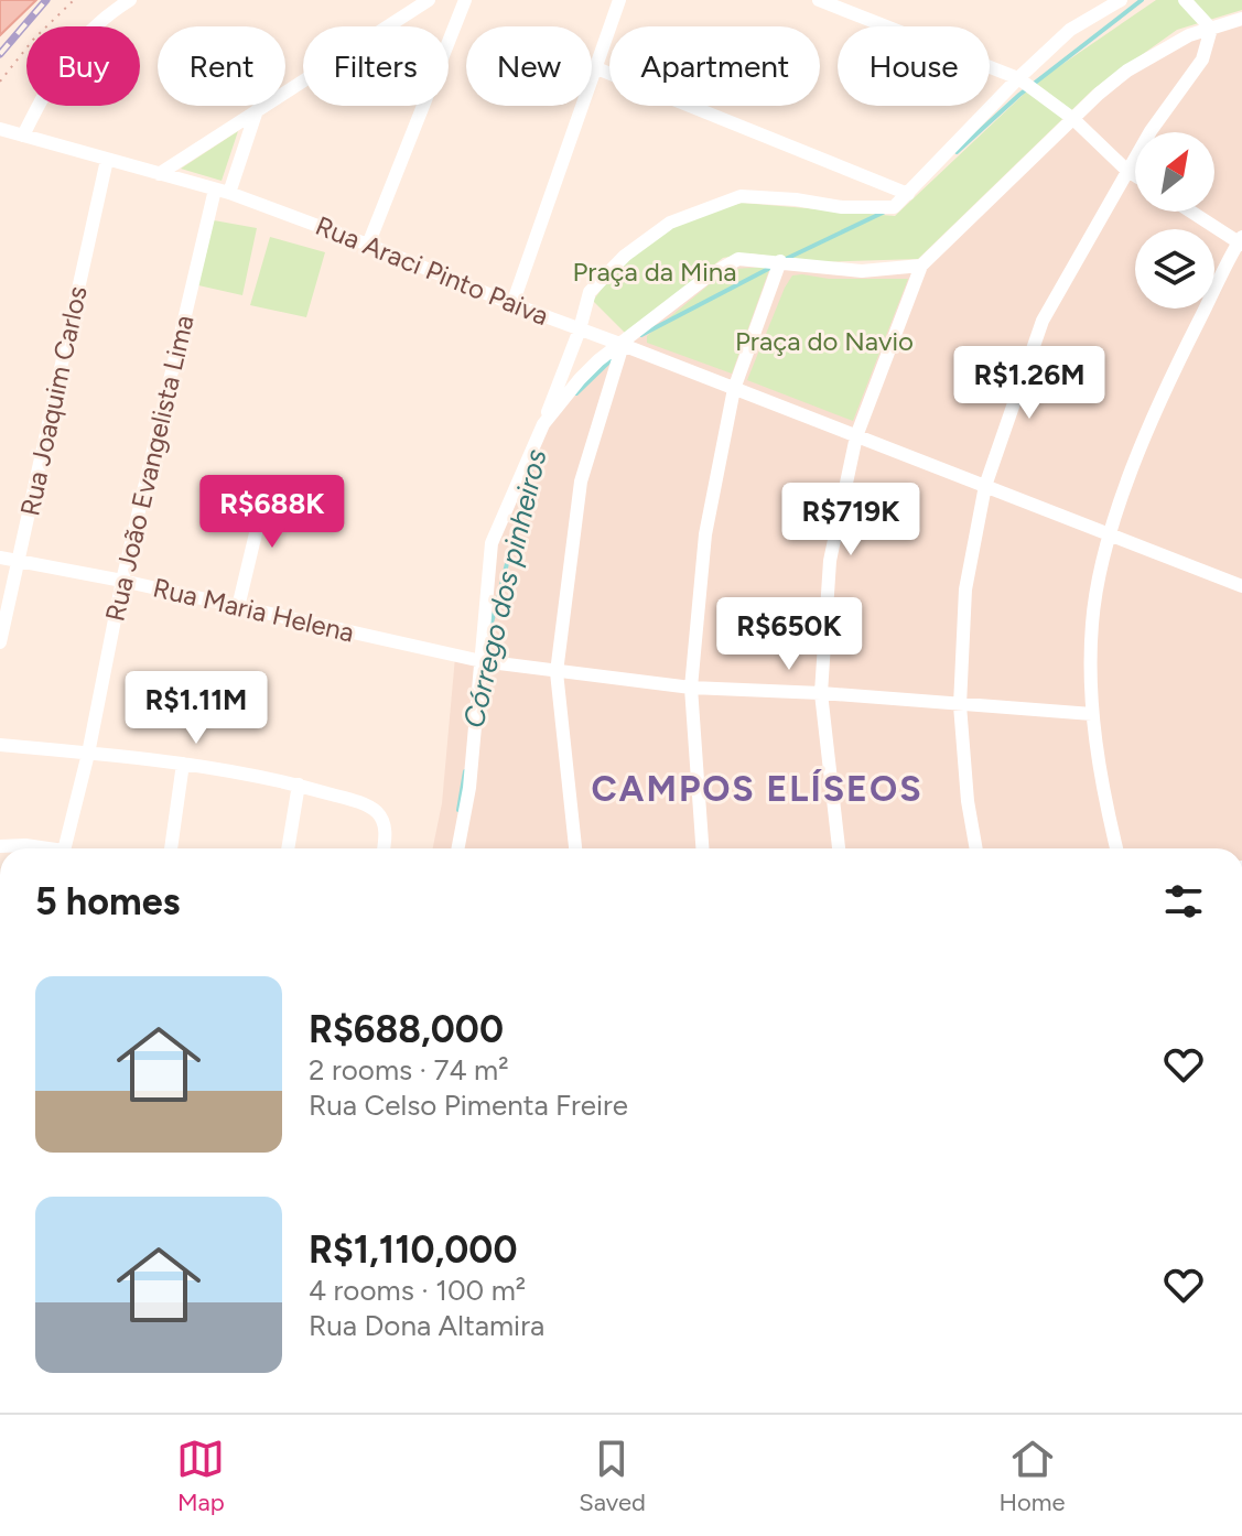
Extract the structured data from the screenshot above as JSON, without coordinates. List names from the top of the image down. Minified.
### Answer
{"streets":{"street":["Rua Araci Pinto Paiva","Rua Joaquim Carlos","Rua João Evangelista Lima","Rua Maria Helena"]},"crossings":[["Rua Araci Pinto Paiva","Rua Joaquim Carlos"],["Rua Araci Pinto Paiva","Rua João Evangelista Lima"],["Rua Joaquim Carlos","Rua Maria Helena"],["Rua João Evangelista Lima","Rua Maria Helena"]],"districts":["CAMPOS ELÍSEOS"],"water":["Córrego dos pinheiros"],"parks":["Praça da Mina","Praça do Navio"],"north":"top right","page":{"chip":["Buy","Rent","Filters","New","Apartment","House"],"price":["R$1.26M","R$688K","R$719K","R$650K","R$1.11M"],"heading":"5 homes","list":[{"name":"R$688,000","note":"2 rooms · 74 m² · Rua Celso Pimenta Freire"},{"name":"R$1,110,000","note":"4 rooms · 100 m² · Rua Dona Altamira"}],"tabs":["Map","Saved","Home"]}}
